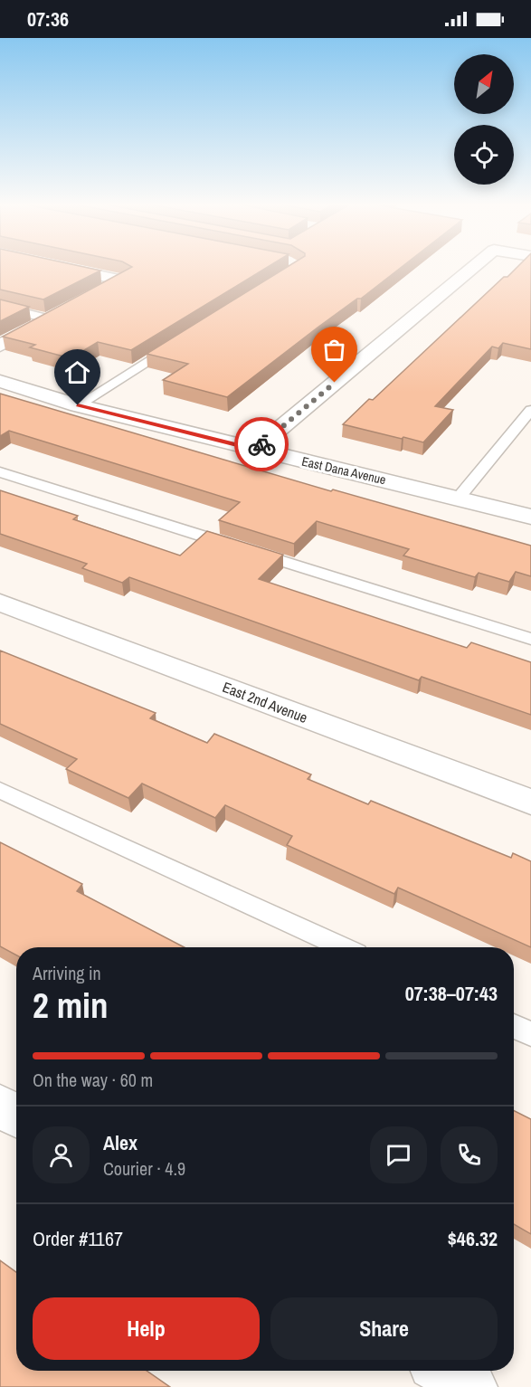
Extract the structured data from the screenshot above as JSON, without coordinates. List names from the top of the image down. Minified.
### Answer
{"streets":{"street":["East Dana Avenue","East 2nd Avenue"]},"north":"top right","page":{"status":"07:36","heading":["2 min","Arriving in","07:38–07:43"],"panel":["Alex","Courier · 4.9","Order #1167","$46.32"],"bar":"On the way · 60 m","buttons":["Help","Share"]}}
